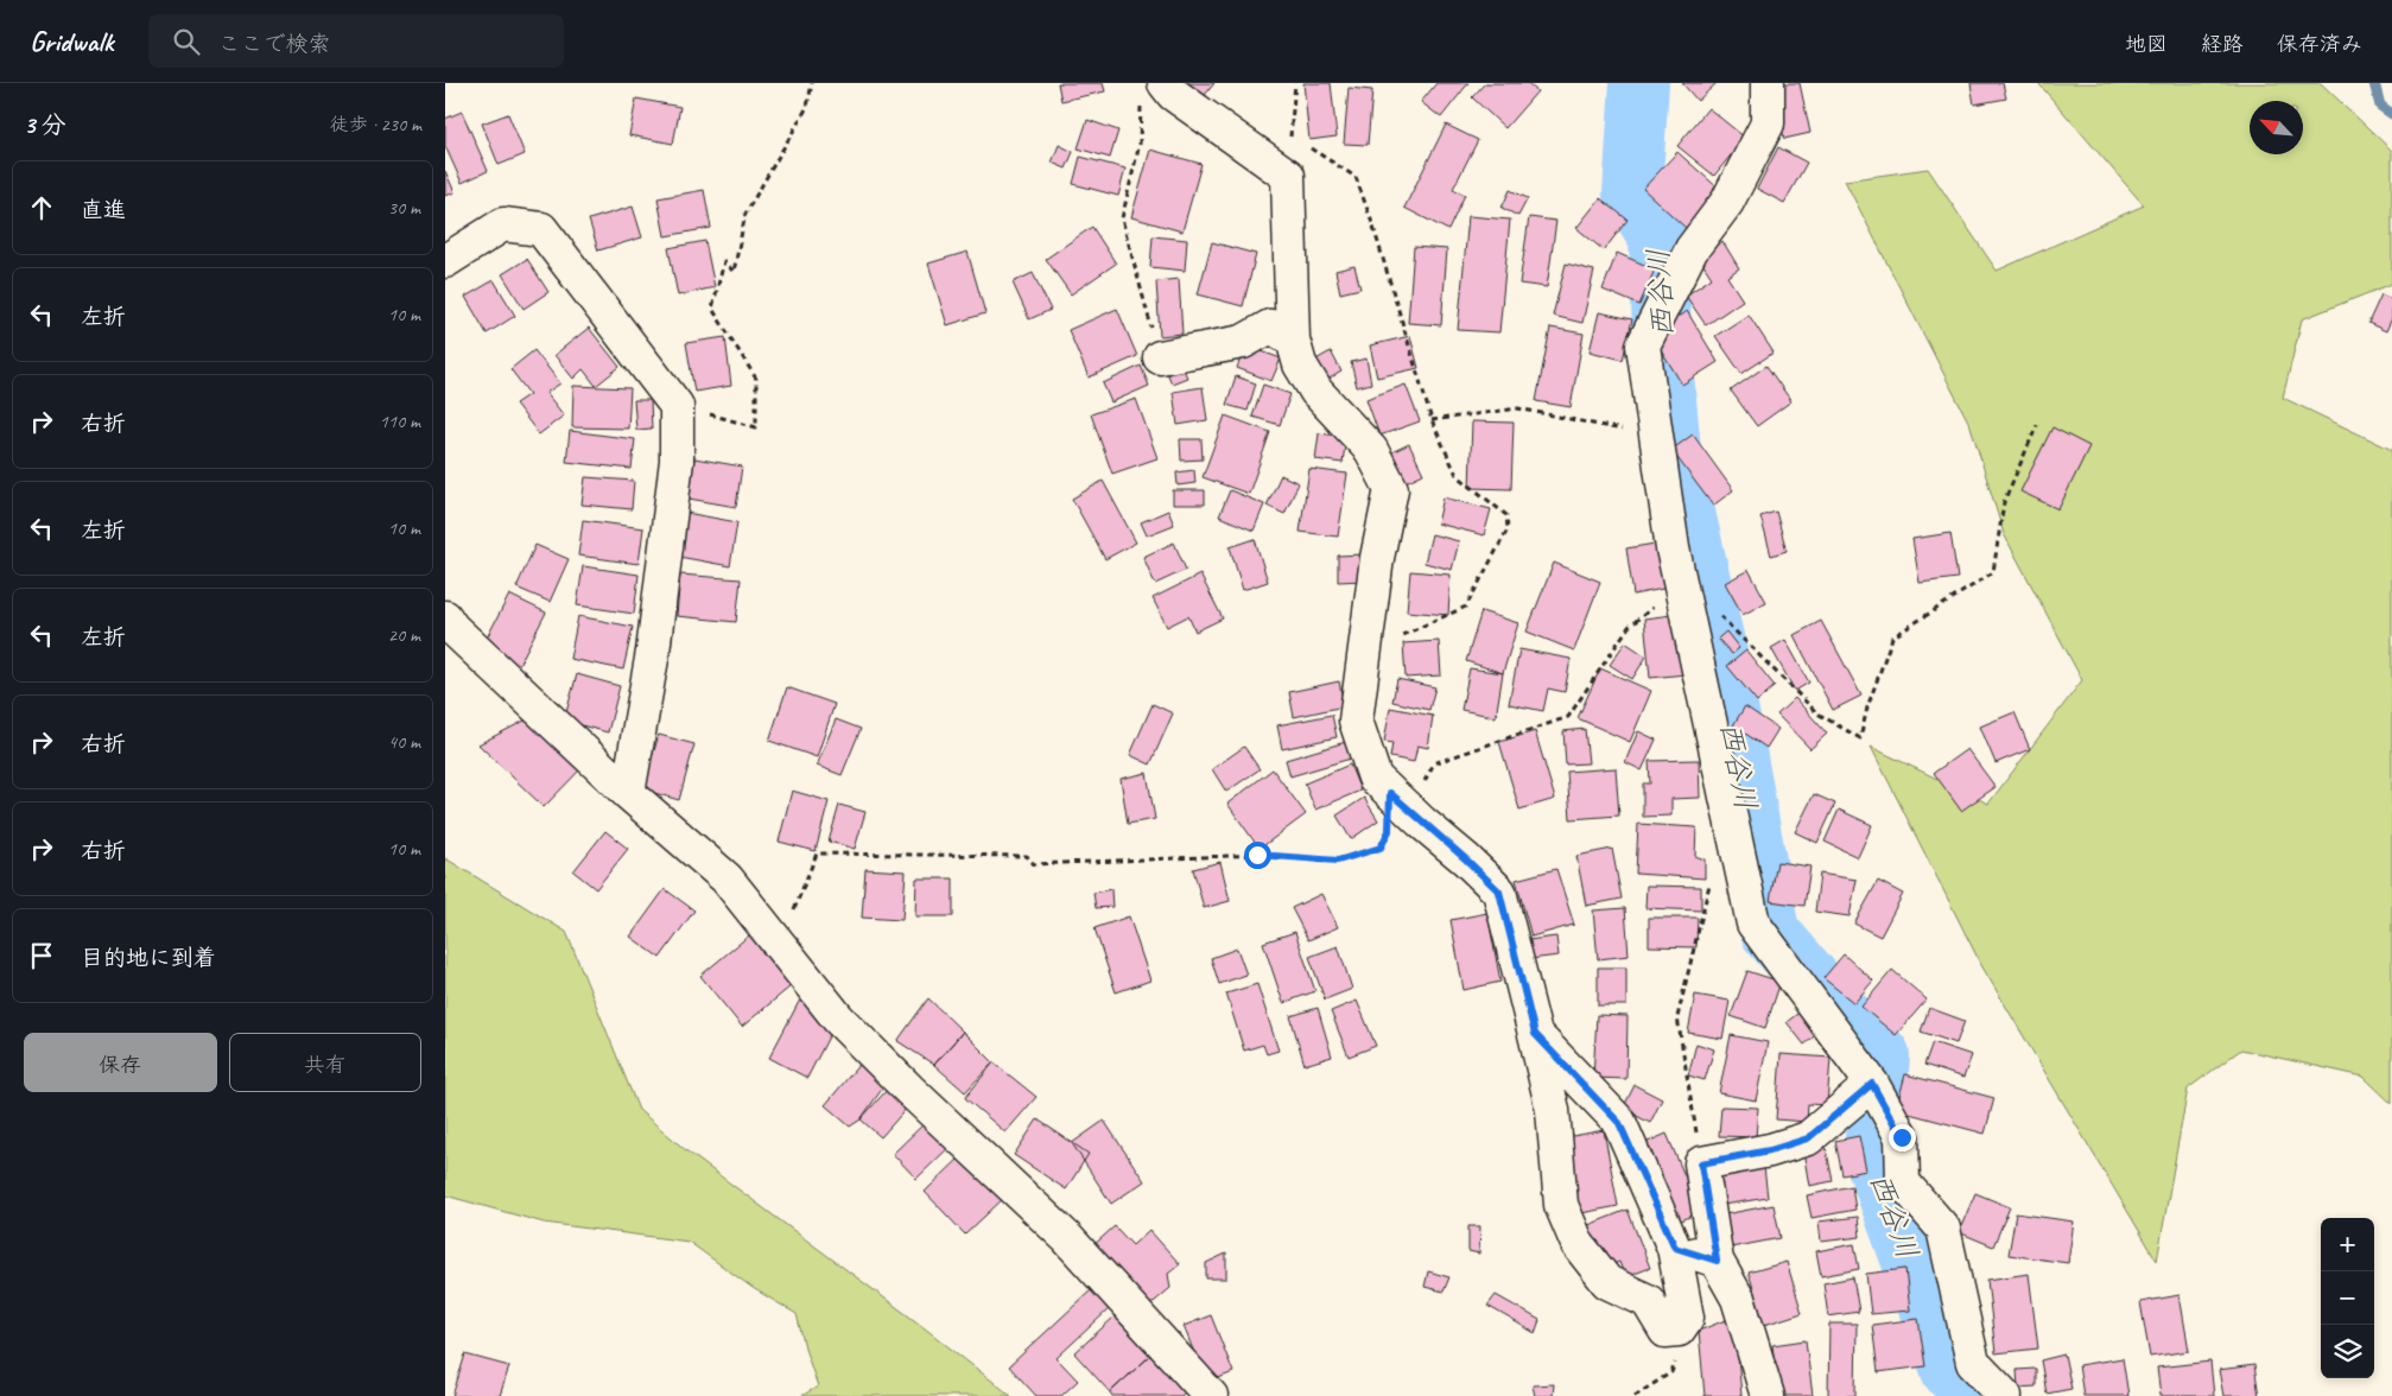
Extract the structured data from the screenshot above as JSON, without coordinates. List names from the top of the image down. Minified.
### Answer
{"water":["西谷川"],"north":"top left","page":{"header":"Gridwalk","search":"ここで検索","nav":["地図","経路","保存済み"],"heading":["3 分","徒歩 · 230 m"],"list":[["直進","30 m"],["左折","10 m"],["右折","110 m"],["左折","10 m"],["左折","20 m"],["右折","40 m"],["右折","10 m"],"目的地に到着"],"buttons":["保存","共有"],"map_buttons":["+","−"]}}
